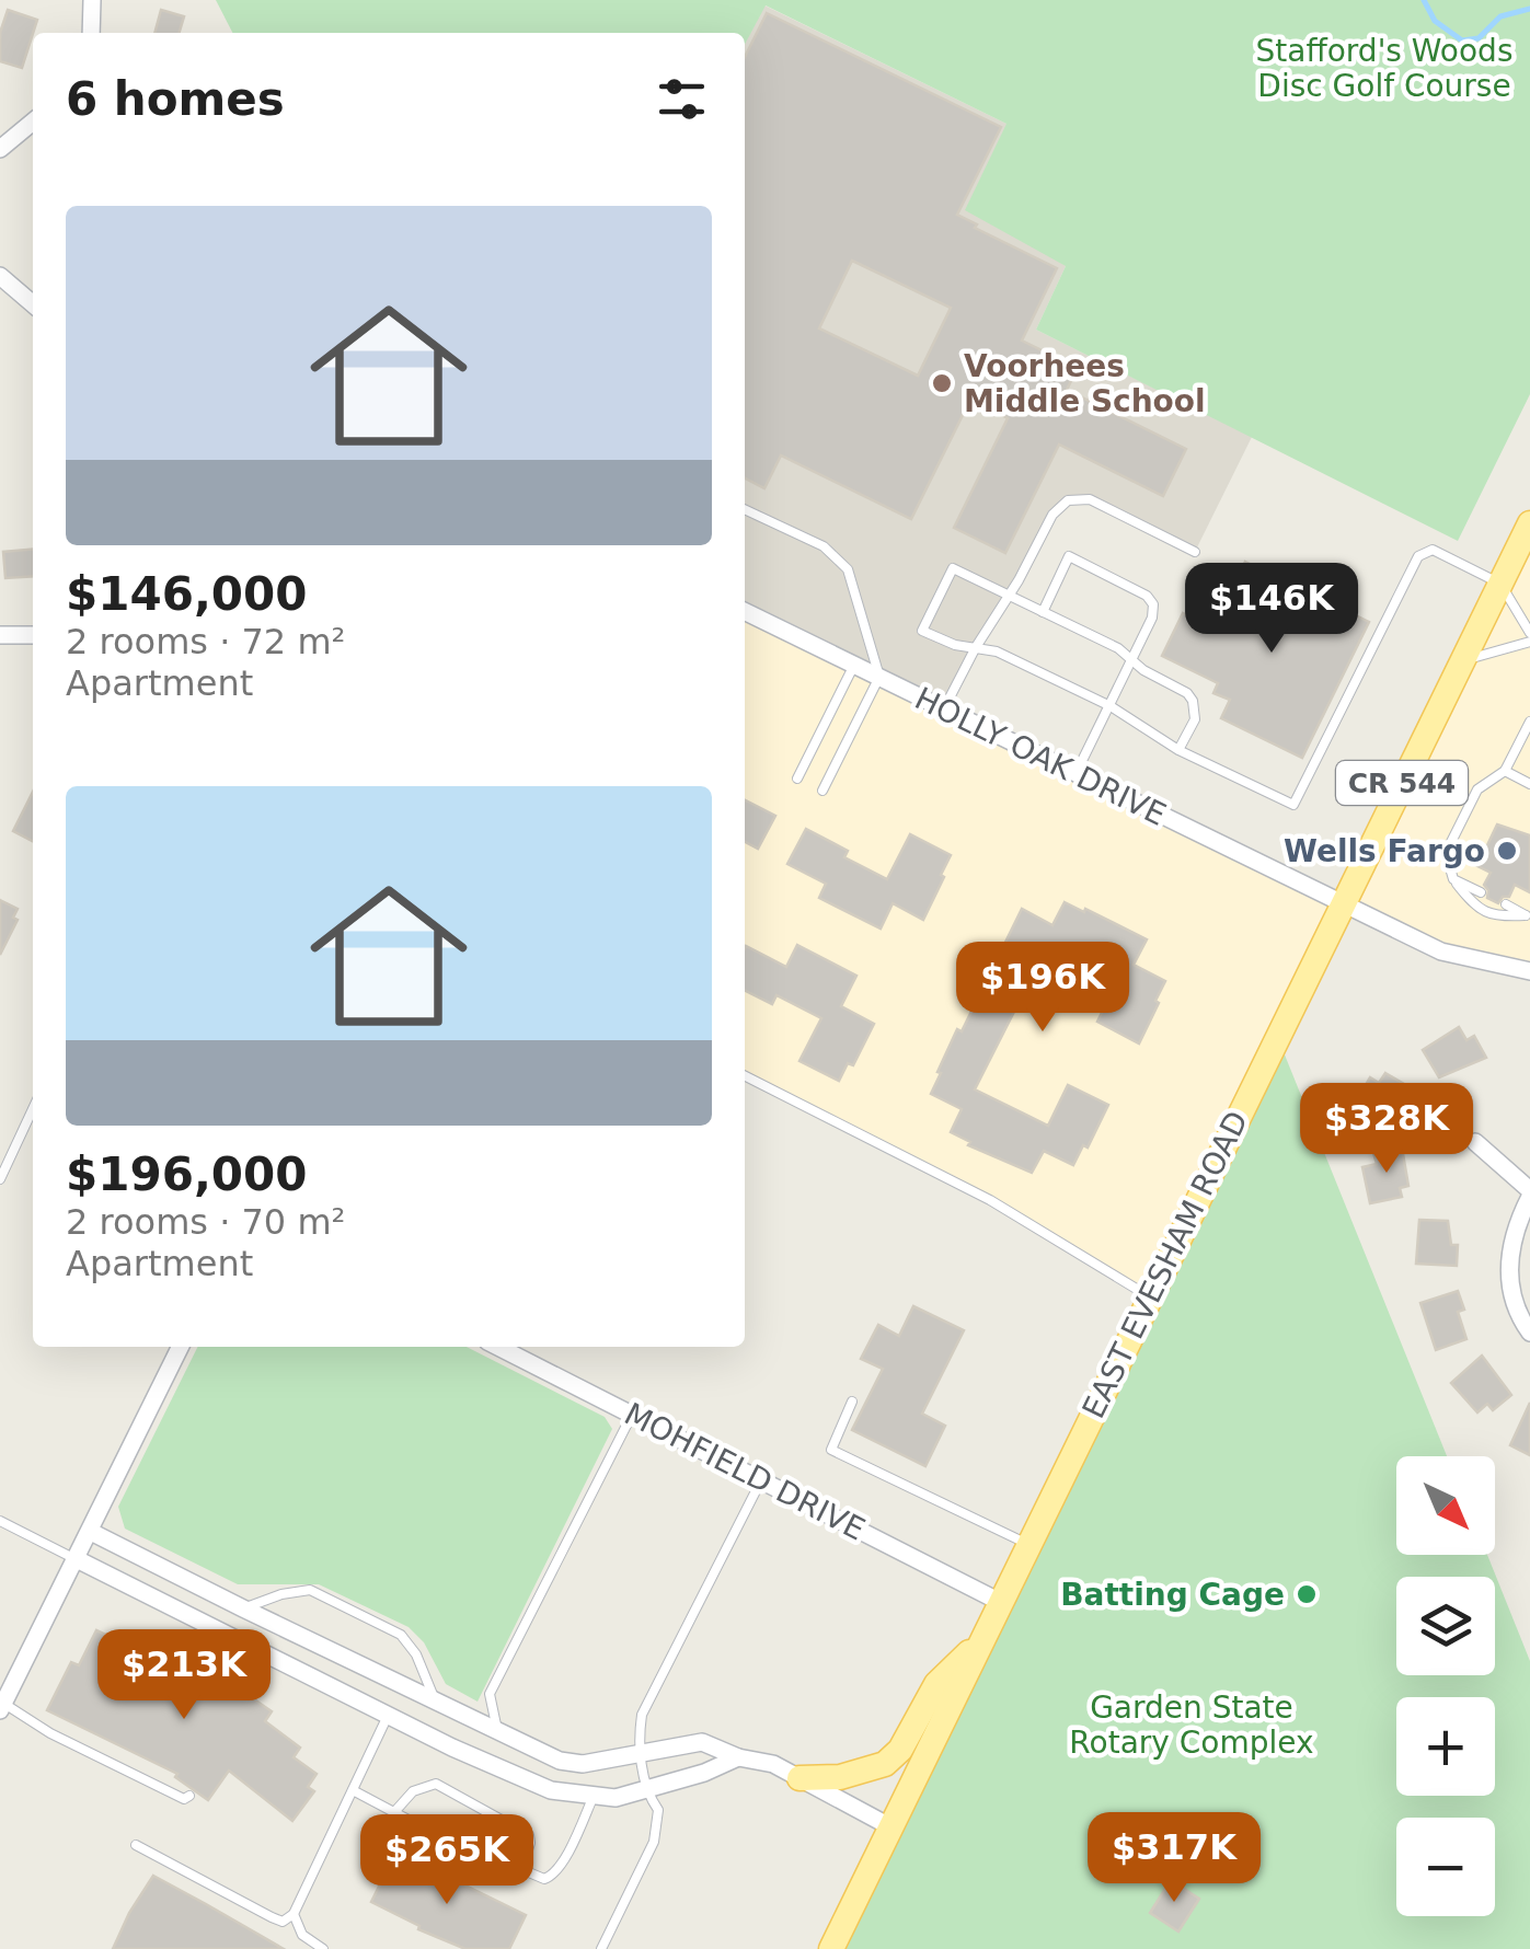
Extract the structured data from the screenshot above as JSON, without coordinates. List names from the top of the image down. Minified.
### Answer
{"streets":{"main road":["CR 544","EAST EVESHAM ROAD"],"street":["HOLLY OAK DRIVE","MOHFIELD DRIVE"]},"crossings":[["HOLLY OAK DRIVE","EAST EVESHAM ROAD"],["EAST EVESHAM ROAD","MOHFIELD DRIVE"]],"parks":["Stafford's Woods Disc Golf Course","Garden State Rotary Complex"],"places":["Voorhees Middle School","Wells Fargo","Batting Cage"],"north":"bottom right","page":{"heading":"6 homes","list":[{"name":"$146,000","note":"2 rooms · 72 m² · Apartment"},{"name":"$196,000","note":"2 rooms · 70 m² · Apartment"}],"price":["$146K","$196K","$328K","$213K","$317K","$265K"],"map_buttons":["+","−"]}}
